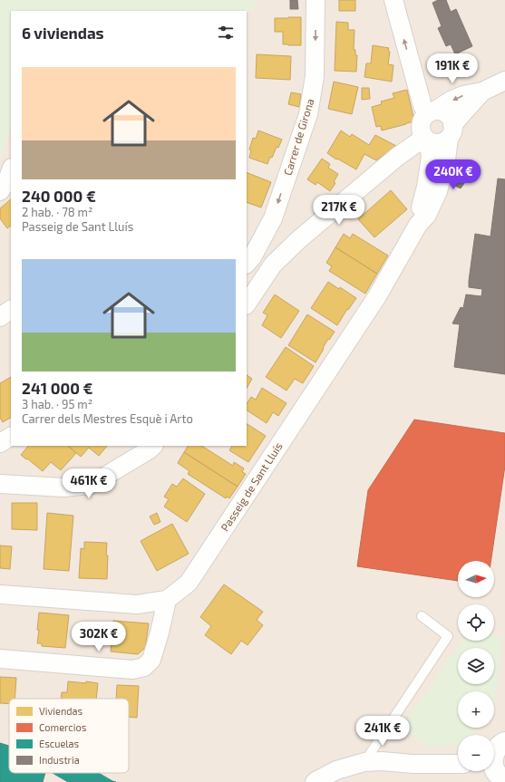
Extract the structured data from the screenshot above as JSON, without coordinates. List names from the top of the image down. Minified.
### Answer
{"streets":{"street":["Carrer de Girona","Passeig de Sant Lluís"]},"one_way":["Carrer de Girona"],"legend":["Viviendas","Comercios","Escuelas","Industria"],"north":"right","page":{"heading":"6 viviendas","price":["191K €","240K €","217K €","461K €","302K €","241K €"],"list":[{"name":"240 000 €","note":"2 hab. · 78 m² · Passeig de Sant Lluís"},{"name":"241 000 €","note":"3 hab. · 95 m² · Carrer dels Mestres Esquè i Arto"}],"map_buttons":["+","−"]}}
